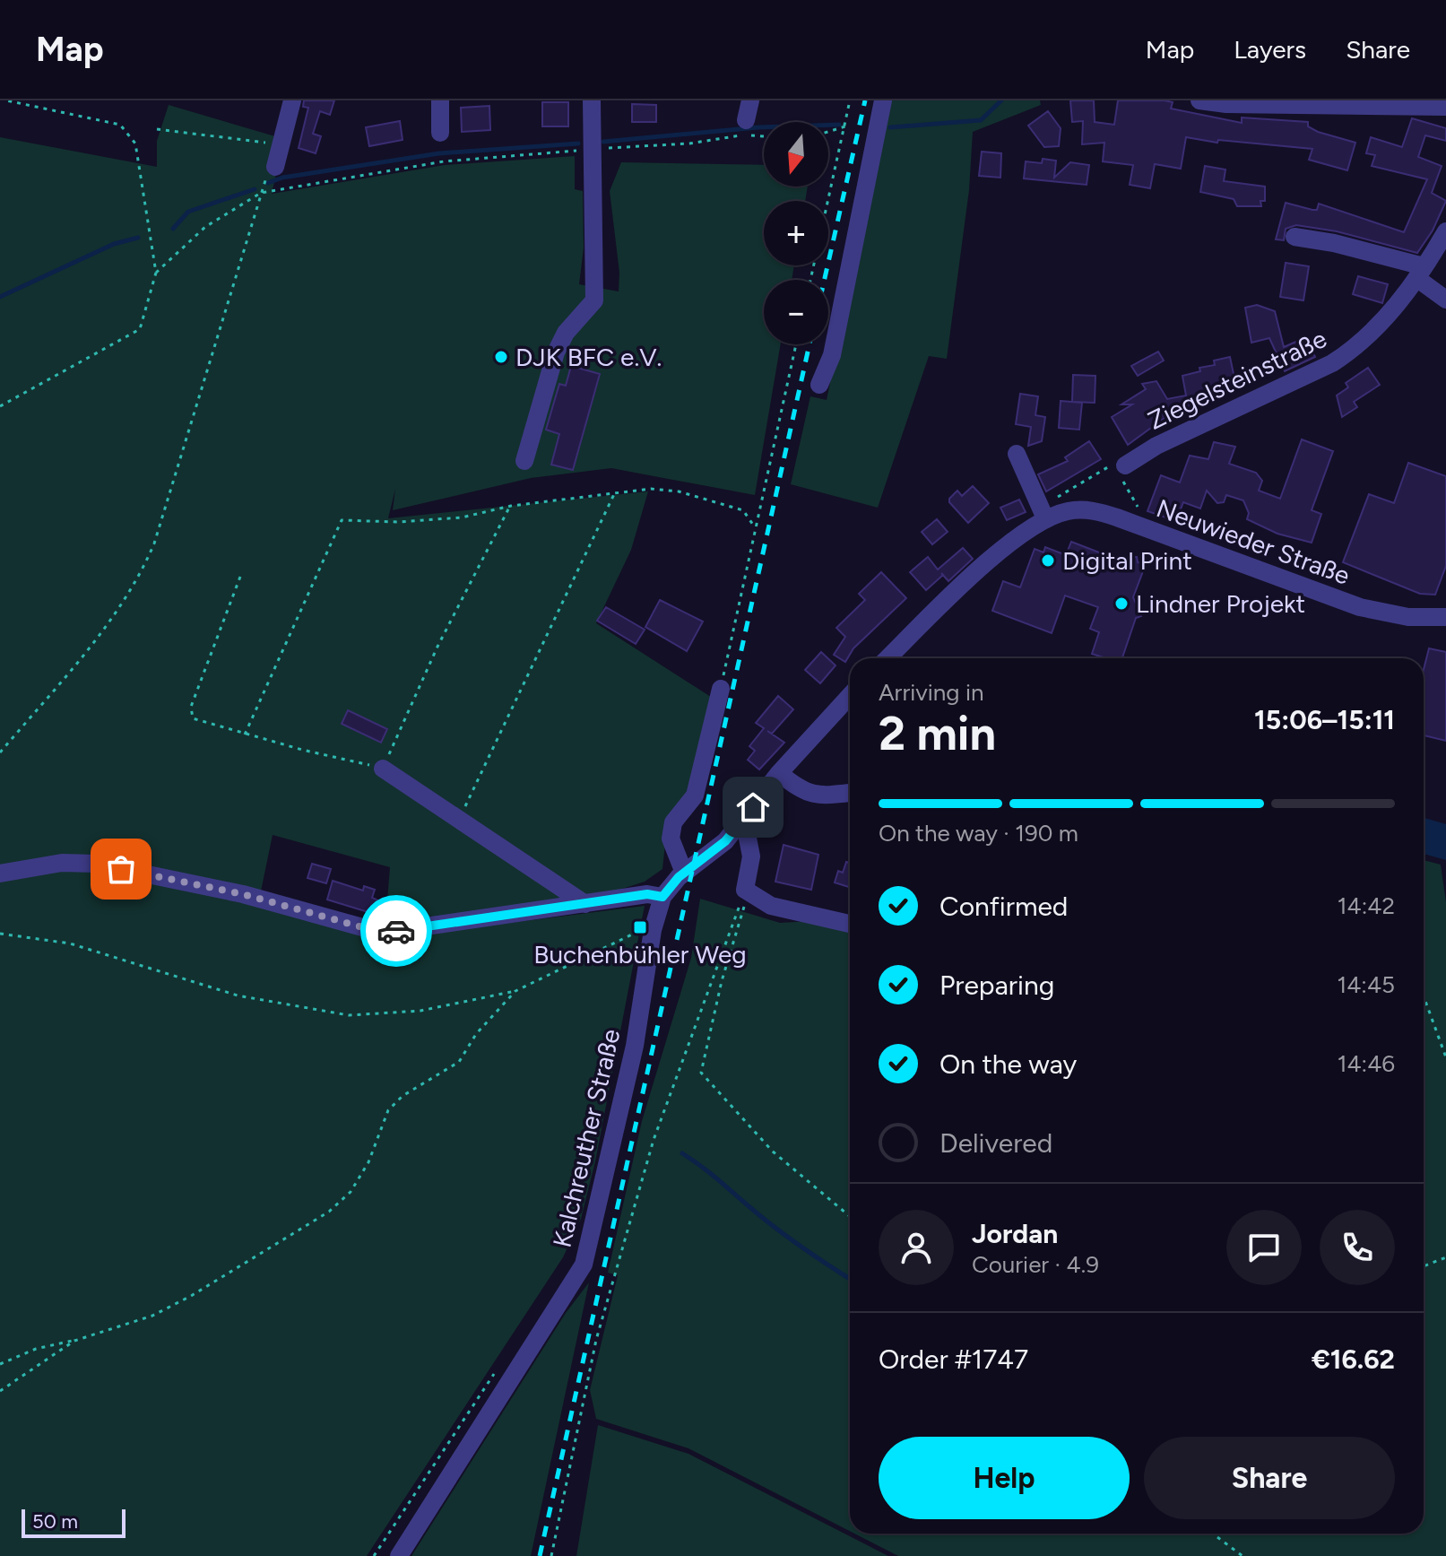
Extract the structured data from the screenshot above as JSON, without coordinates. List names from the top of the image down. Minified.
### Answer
{"streets":{"street":["Ziegelsteinstraße","Neuwieder Straße","Kalchreuther Straße"]},"places":{"other":["DJK BFC e.V.","Digital Print","Lindner Projekt"],"transit":["Buchenbühler Weg"]},"scale_bar":"50 m","north":"bottom","page":{"header":"Map","nav":["Map","Layers","Share"],"map_buttons":["+","−"],"heading":["2 min","Arriving in","15:06–15:11"],"panel":["Jordan","Courier · 4.9","Order #1747","€16.62"],"bar":"On the way · 190 m","list":[["Confirmed","14:42"],["Preparing","14:45"],["On the way","14:46"],"Delivered"],"buttons":["Help","Share"],"scale":"50 m"}}
